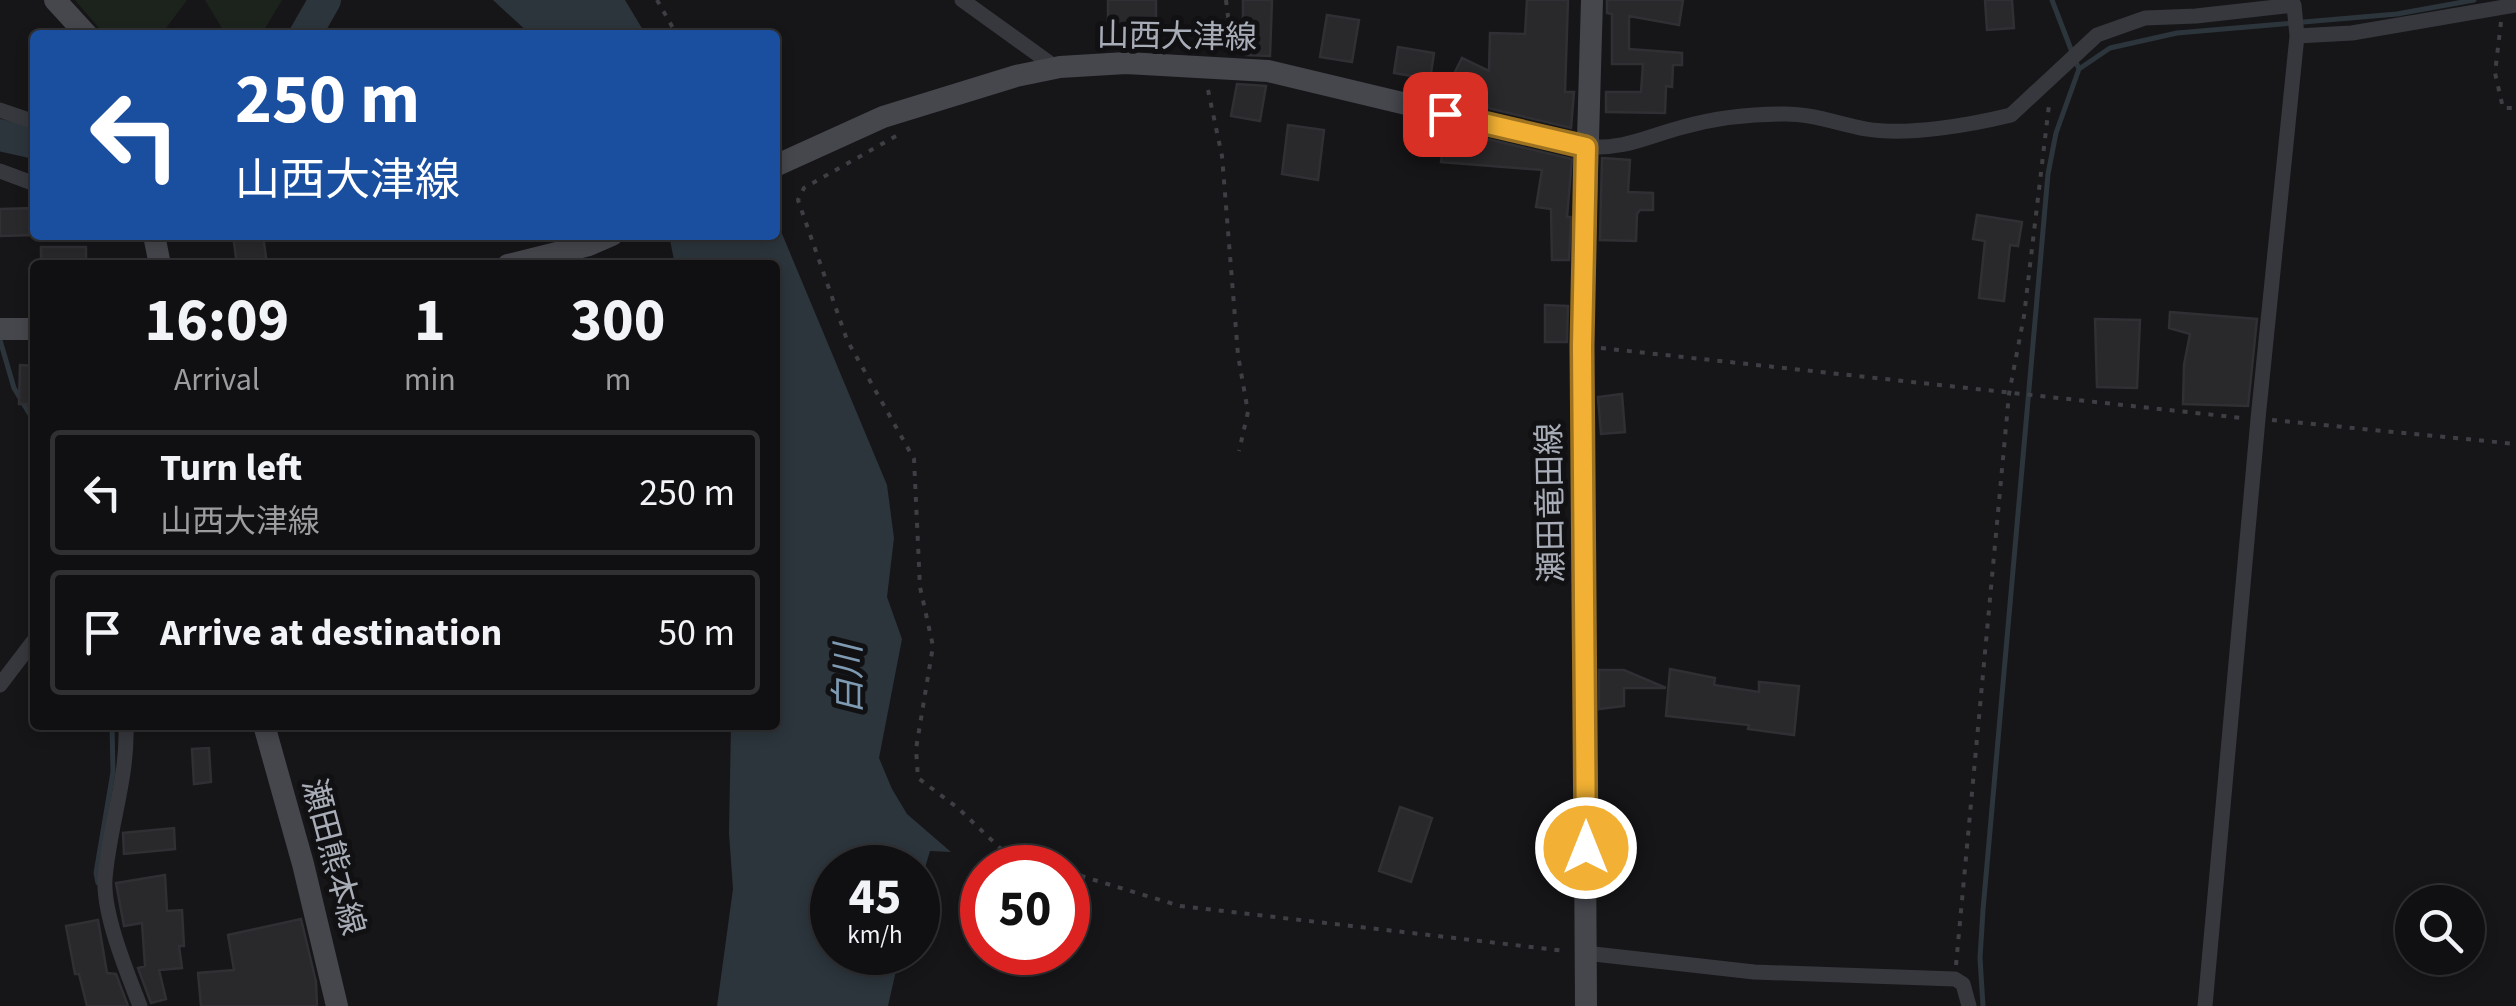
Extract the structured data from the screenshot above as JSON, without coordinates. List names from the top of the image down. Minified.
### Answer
{"streets":{"main road":["山西大津線","瀬田竜田線","瀬田熊本線"]},"crossings":[["山西大津線","瀬田竜田線"]],"water":["白川"],"page":{"turn":["250 m","山西大津線"],"eta":["16:09","Arrival","1","min","300","m"],"list":[{"name":"Turn left","note":"山西大津線","value":"250 m"},{"name":"Arrive at destination","value":"50 m"}],"speed":"45 km/h","limit":"50"}}
